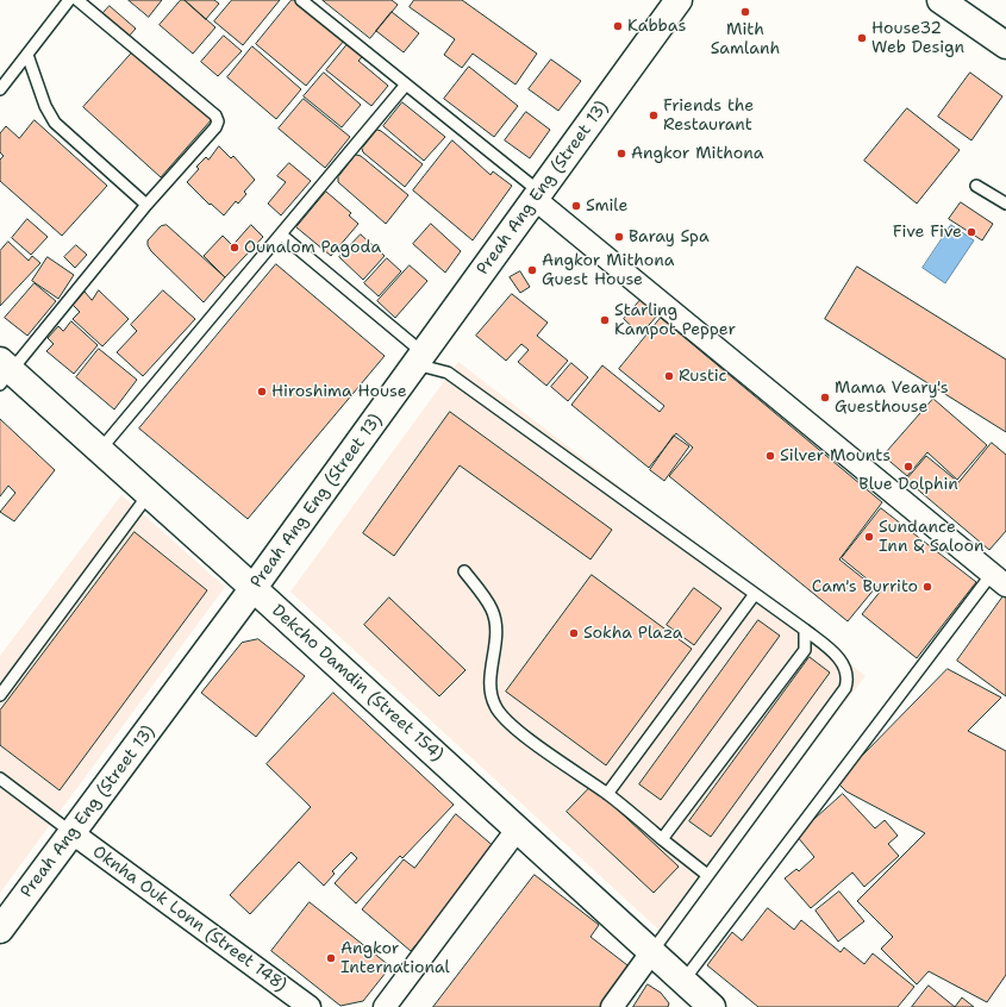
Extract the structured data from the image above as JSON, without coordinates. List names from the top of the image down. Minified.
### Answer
{"streets":{"street":["Preah Ang Eng (Street 13)","Dekcho Damdin (Street 154)","Oknha Ouk Lonn (Street 148)"]},"crossings":[["Preah Ang Eng (Street 13)","Dekcho Damdin (Street 154)"],["Preah Ang Eng (Street 13)","Oknha Ouk Lonn (Street 148)"]],"places":["Mith Samlanh","Kabbas","House32 Web Design","Friends the Restaurant","Angkor Mithona","Smile","Five Five","Baray Spa","Ounalom Pagoda","Angkor Mithona Guest House","Starling Kampot Pepper","Rustic","Hiroshima House","Mama Veary's Guesthouse","Silver Mounts","Blue Dolphin","Sundance Inn & Saloon","Cam's Burrito","Sokha Plaza","Angkor International"]}
